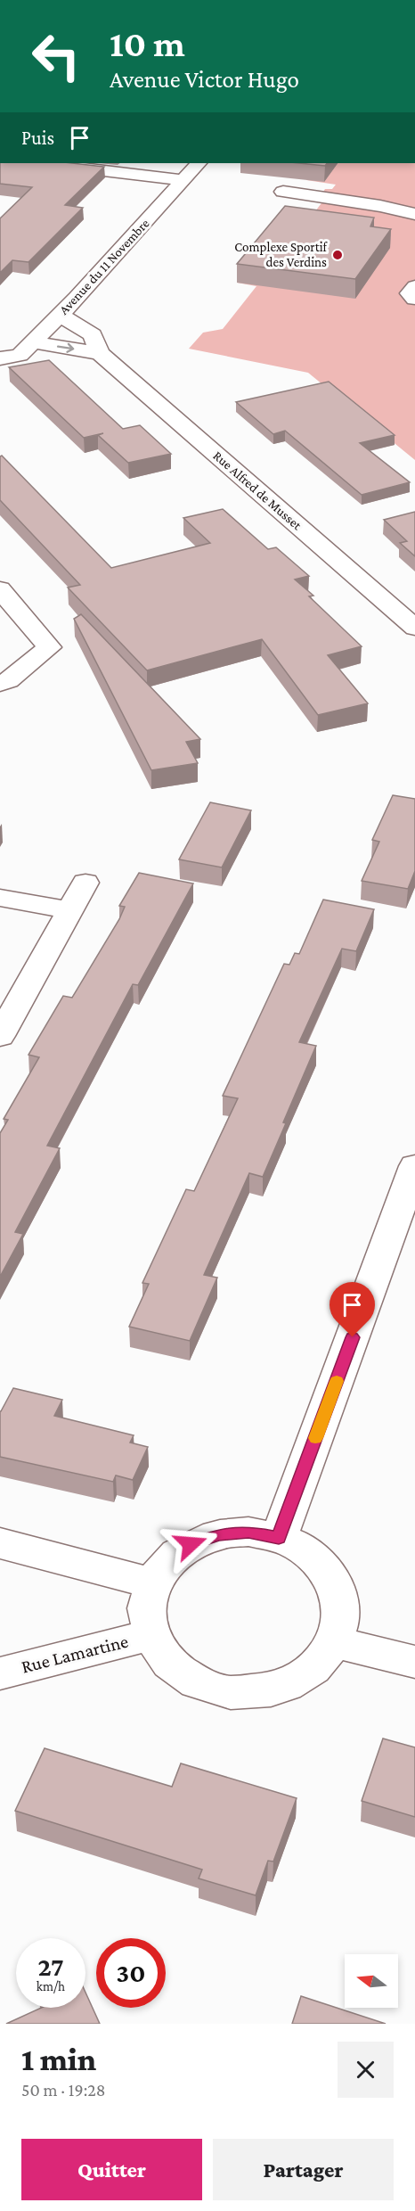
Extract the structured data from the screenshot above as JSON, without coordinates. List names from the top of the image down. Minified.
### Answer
{"streets":{"street":["Avenue du 11 Novembre","Rue Alfred de Musset","Rue Lamartine"]},"crossings":[["Avenue du 11 Novembre","Rue Alfred de Musset"]],"places":["Complexe Sportif des Verdins"],"north":"left","page":{"turn":["10 m","Avenue Victor Hugo"],"then":"Puis","speed":"27 km/h","limit":"30","heading":["1 min","50 m · 19:28"],"buttons":["Quitter","Partager"]}}
